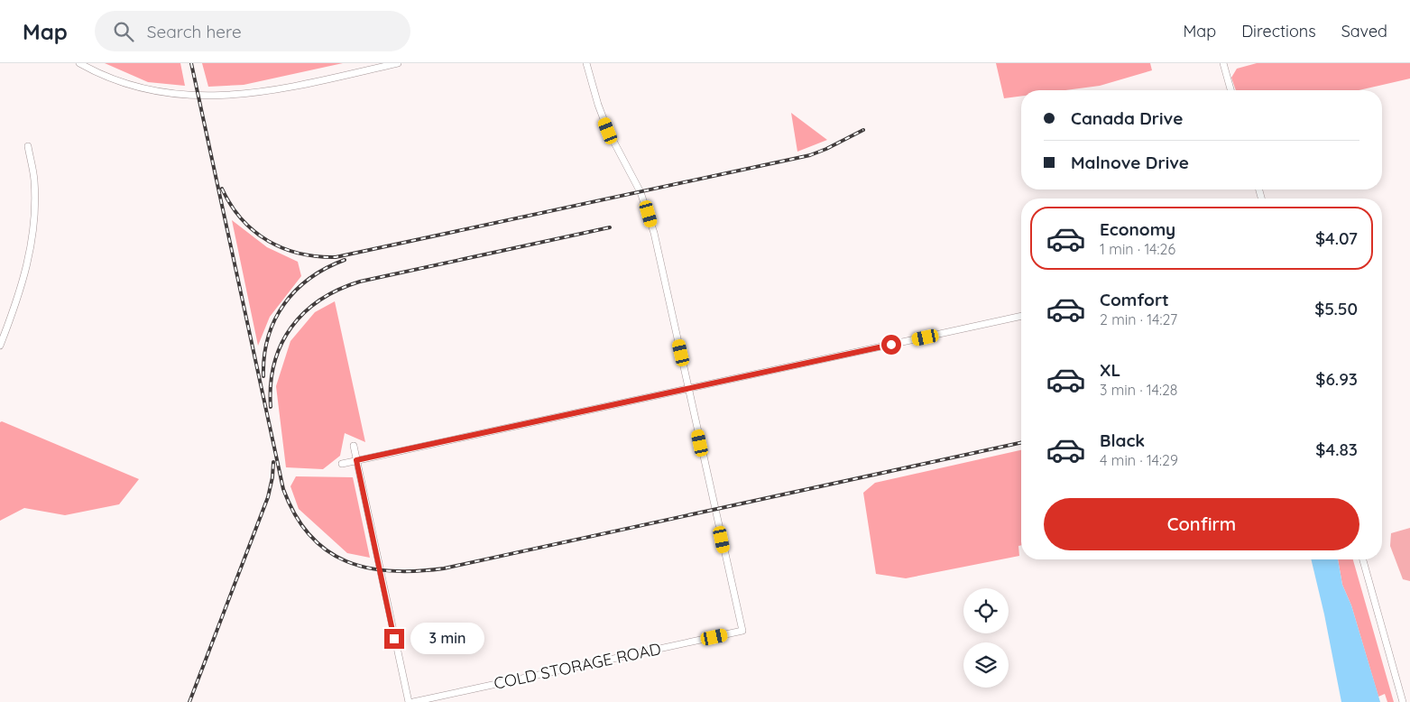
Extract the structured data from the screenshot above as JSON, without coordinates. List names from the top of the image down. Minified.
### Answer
{"streets":{"street":["COLD STORAGE ROAD"]},"page":{"header":"Map","search":"Search here","nav":["Map","Directions","Saved"],"banner":["Canada Drive","Malnove Drive"],"list":[{"name":"Economy","note":"1 min · 14:26","value":"$4.07"},{"name":"Comfort","note":"2 min · 14:27","value":"$5.50"},{"name":"XL","note":"3 min · 14:28","value":"$6.93"},{"name":"Black","note":"4 min · 14:29","value":"$4.83"}],"buttons":"Confirm","bubble":"3 min"}}
